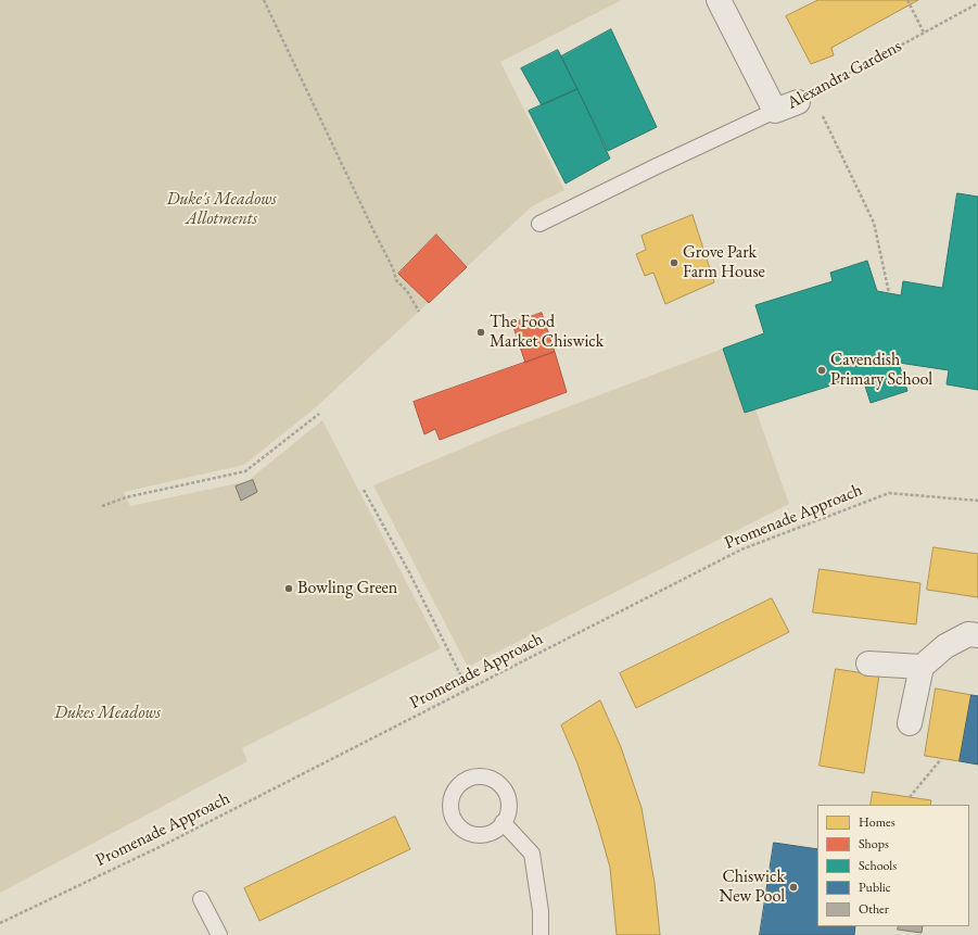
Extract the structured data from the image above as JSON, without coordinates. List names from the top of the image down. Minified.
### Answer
{"streets":{"street":["Alexandra Gardens"],"path":["Promenade Approach"]},"parks":["Duke's Meadows Allotments","Dukes Meadows"],"places":["Grove Park Farm House","The Food Market Chiswick","Cavendish Primary School","Bowling Green","Chiswick New Pool"],"legend":["Homes","Shops","Schools","Public","Other"]}
